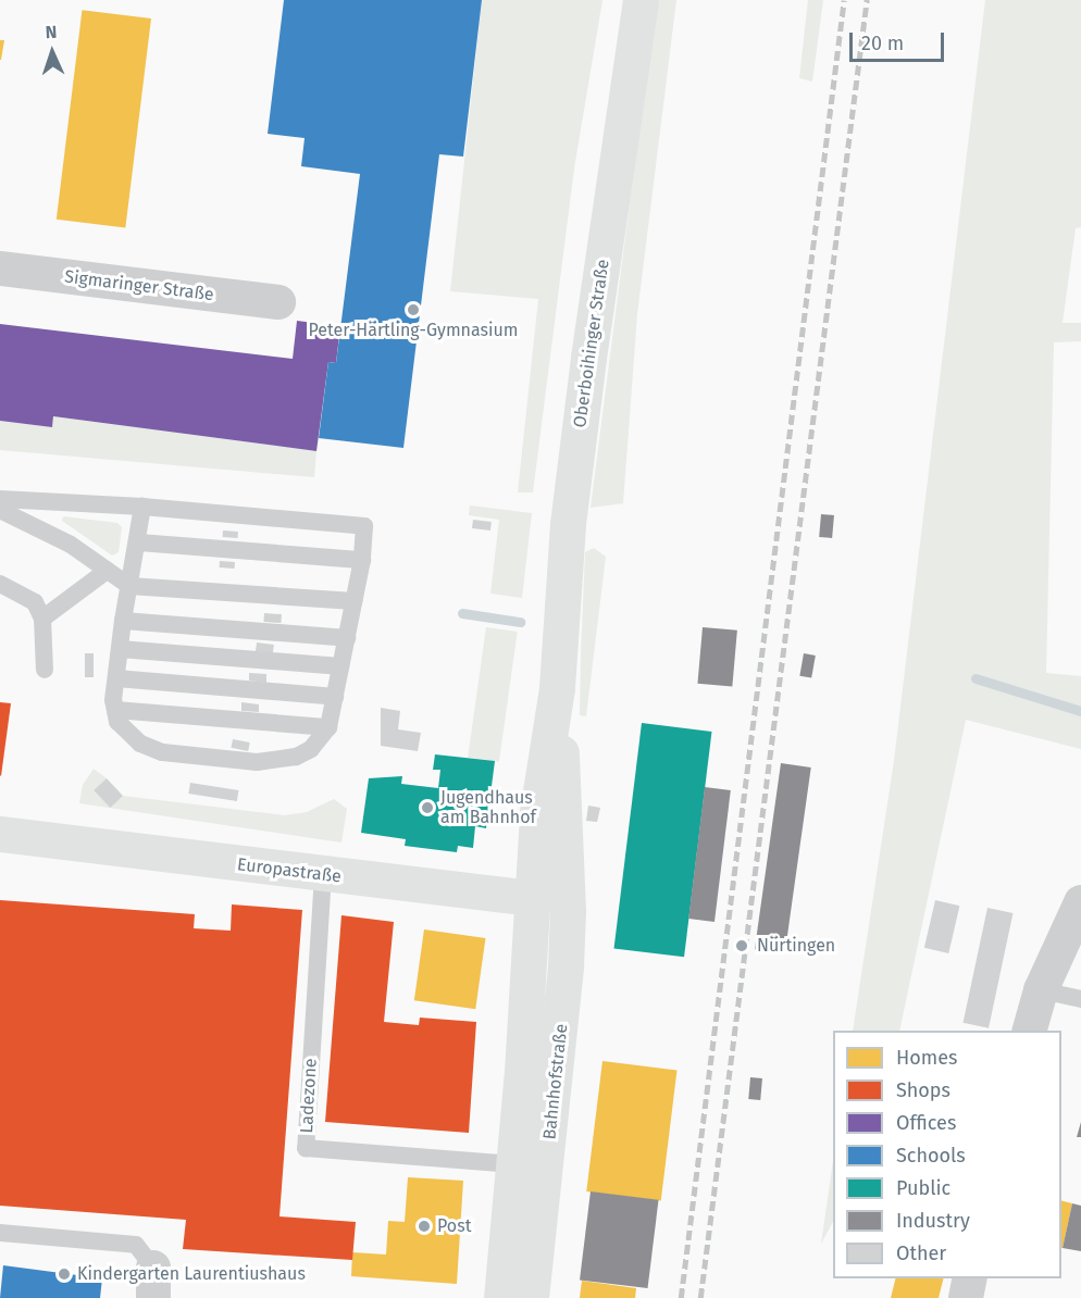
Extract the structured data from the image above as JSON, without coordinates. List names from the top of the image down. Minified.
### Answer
{"streets":{"main road":["Oberboihinger Straße","Europastraße","Bahnhofstraße"],"street":["Sigmaringer Straße"],"lane":["Ladezone"]},"crossings":[["Oberboihinger Straße","Europastraße"],["Oberboihinger Straße","Bahnhofstraße"],["Europastraße","Bahnhofstraße"],["Europastraße","Ladezone"],["Bahnhofstraße","Ladezone"]],"places":["Peter-Härtling-Gymnasium","Jugendhaus am Bahnhof","Nürtingen","Post","Kindergarten Laurentiushaus"],"legend":["Homes","Shops","Offices","Schools","Public","Industry","Other"],"scale_bar":"20 m","north":"top"}
